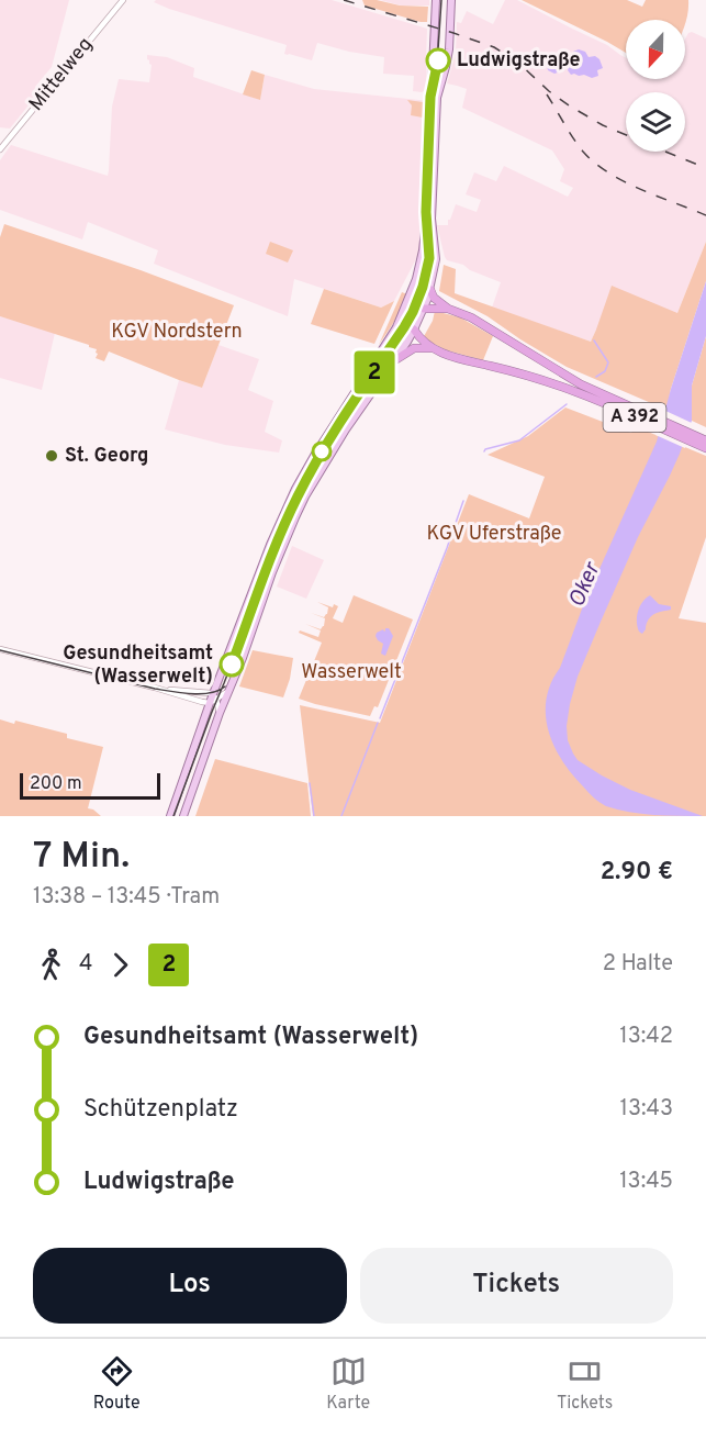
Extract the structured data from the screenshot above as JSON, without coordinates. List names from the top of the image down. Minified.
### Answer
{"streets":{"highway":["A 392"],"street":["Mittelweg"]},"water":["Oker"],"parks":["KGV Nordstern","KGV Uferstraße","Wasserwelt"],"places":["Ludwigstraße","St. Georg","Gesundheitsamt (Wasserwelt)"],"lines":["tram line 2"],"scale_bar":"200 m","north":"bottom","page":{"on_map":"2","scale":"200 m","heading":["7 Min.","13:38 – 13:45 · Tram","2.90 €"],"legs":["4","2","2 Halte"],"list":[{"name":"Gesundheitsamt (Wasserwelt)","value":"13:42"},{"name":"Schützenplatz","value":"13:43"},{"name":"Ludwigstraße","value":"13:45"}],"buttons":["Los","Tickets"],"tabs":["Route","Karte","Tickets"]}}
